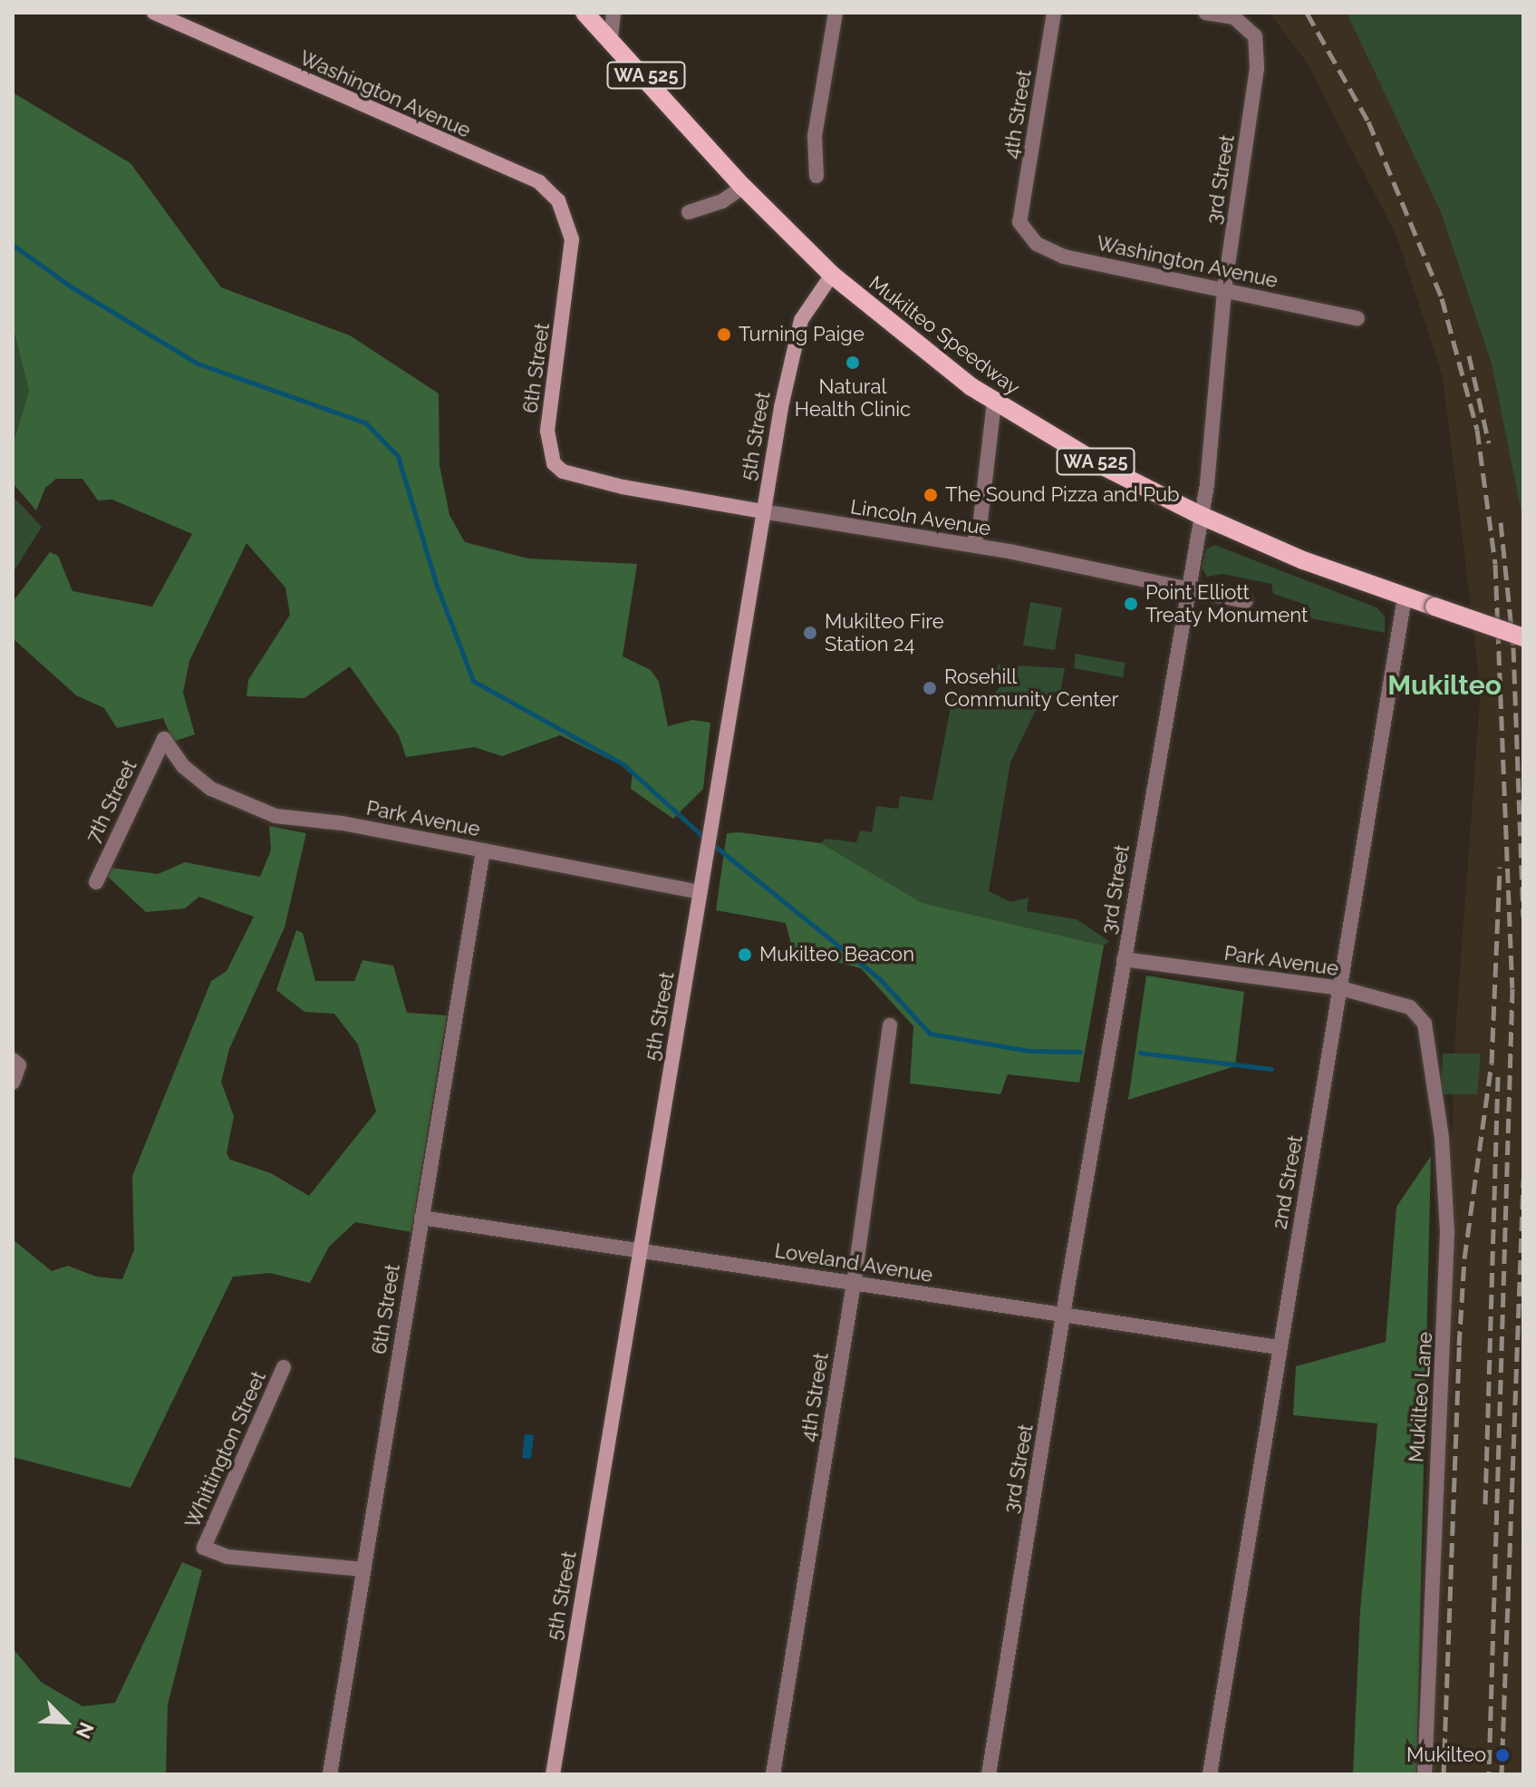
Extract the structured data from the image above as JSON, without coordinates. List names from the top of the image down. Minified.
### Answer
{"streets":{"main road":["WA 525","Washington Avenue","Mukilteo Speedway","6th Street","5th Street","Lincoln Avenue"],"street":["4th Street","3rd Street","7th Street","Park Avenue","2nd Street","Loveland Avenue","Mukilteo Lane","Whittington Street"]},"crossings":[["Washington Avenue","4th Street"],["Washington Avenue","3rd Street"],["Washington Avenue","6th Street"],["4th Street","Loveland Avenue"],["3rd Street","Mukilteo Speedway"],["3rd Street","Lincoln Avenue"],["3rd Street","Park Avenue"],["3rd Street","Loveland Avenue"],["Mukilteo Speedway","5th Street"],["Mukilteo Speedway","2nd Street"],["6th Street","Lincoln Avenue"],["6th Street","Park Avenue"],["6th Street","Loveland Avenue"],["6th Street","Whittington Street"],["5th Street","Lincoln Avenue"],["5th Street","Park Avenue"],["5th Street","Loveland Avenue"],["7th Street","Park Avenue"],["Park Avenue","2nd Street"],["Park Avenue","Mukilteo Lane"],["2nd Street","Loveland Avenue"]],"districts":["Mukilteo"],"places":["Turning Paige","Natural Health Clinic","The Sound Pizza and Pub","Point Elliott Treaty Monument","Mukilteo Fire Station 24","Rosehill Community Center","Mukilteo Beacon","Mukilteo"],"north":"bottom right"}
